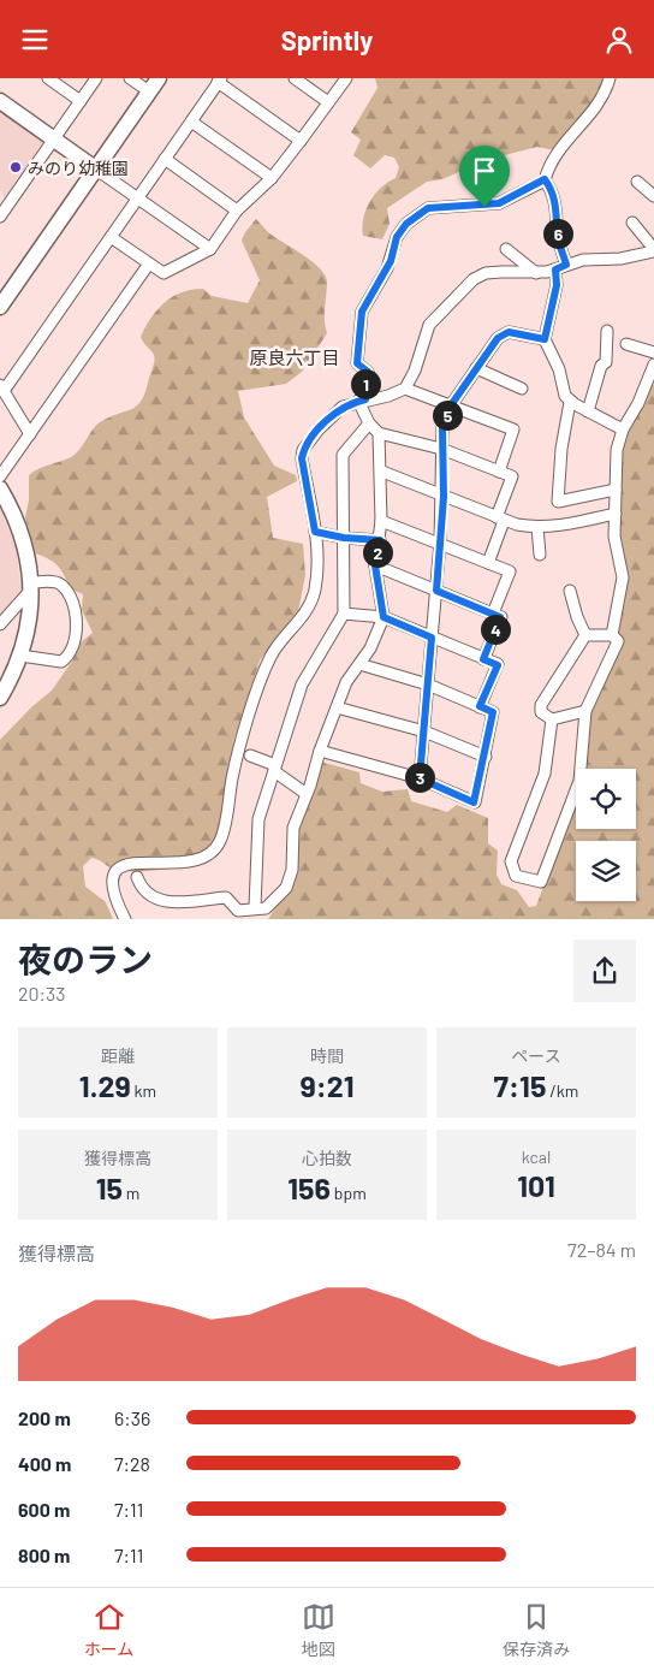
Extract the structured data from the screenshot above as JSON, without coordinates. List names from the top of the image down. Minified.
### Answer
{"districts":["原良六丁目"],"places":["みのり幼稚園"],"page":{"header":"Sprintly","pins":["6","1","5","2","4","3"],"heading":["夜のラン","20:33"],"stats":[["距離","1.29 km"],["時間","9:21"],["ペース","7:15 /km"],["獲得標高","15 m"],["心拍数","156 bpm"],["kcal","101"]],"chart":["獲得標高","72–84 m"],"list":[{"name":"200 m","note":"6:36"},{"name":"400 m","note":"7:28"},{"name":"600 m","note":"7:11"},{"name":"800 m","note":"7:11"}],"tabs":["ホーム","地図","保存済み"]}}
